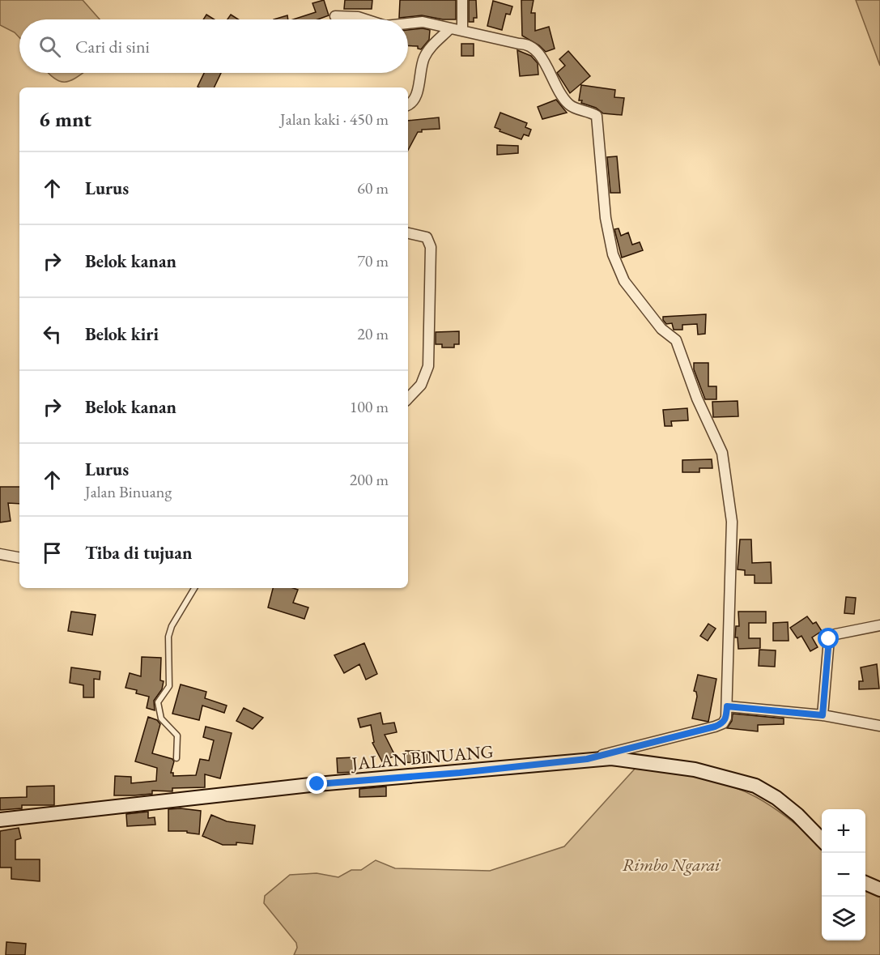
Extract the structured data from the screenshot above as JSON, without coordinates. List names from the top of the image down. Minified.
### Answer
{"streets":{"main road":["JALAN BINUANG"]},"parks":["Rimbo Ngarai"],"page":{"search":"Cari di sini","heading":["6 mnt","Jalan kaki · 450 m"],"list":[["Lurus","60 m"],["Belok kanan","70 m"],["Belok kiri","20 m"],["Belok kanan","100 m"],["Lurus","Jalan Binuang","200 m"],"Tiba di tujuan"],"map_buttons":["+","−"]}}
